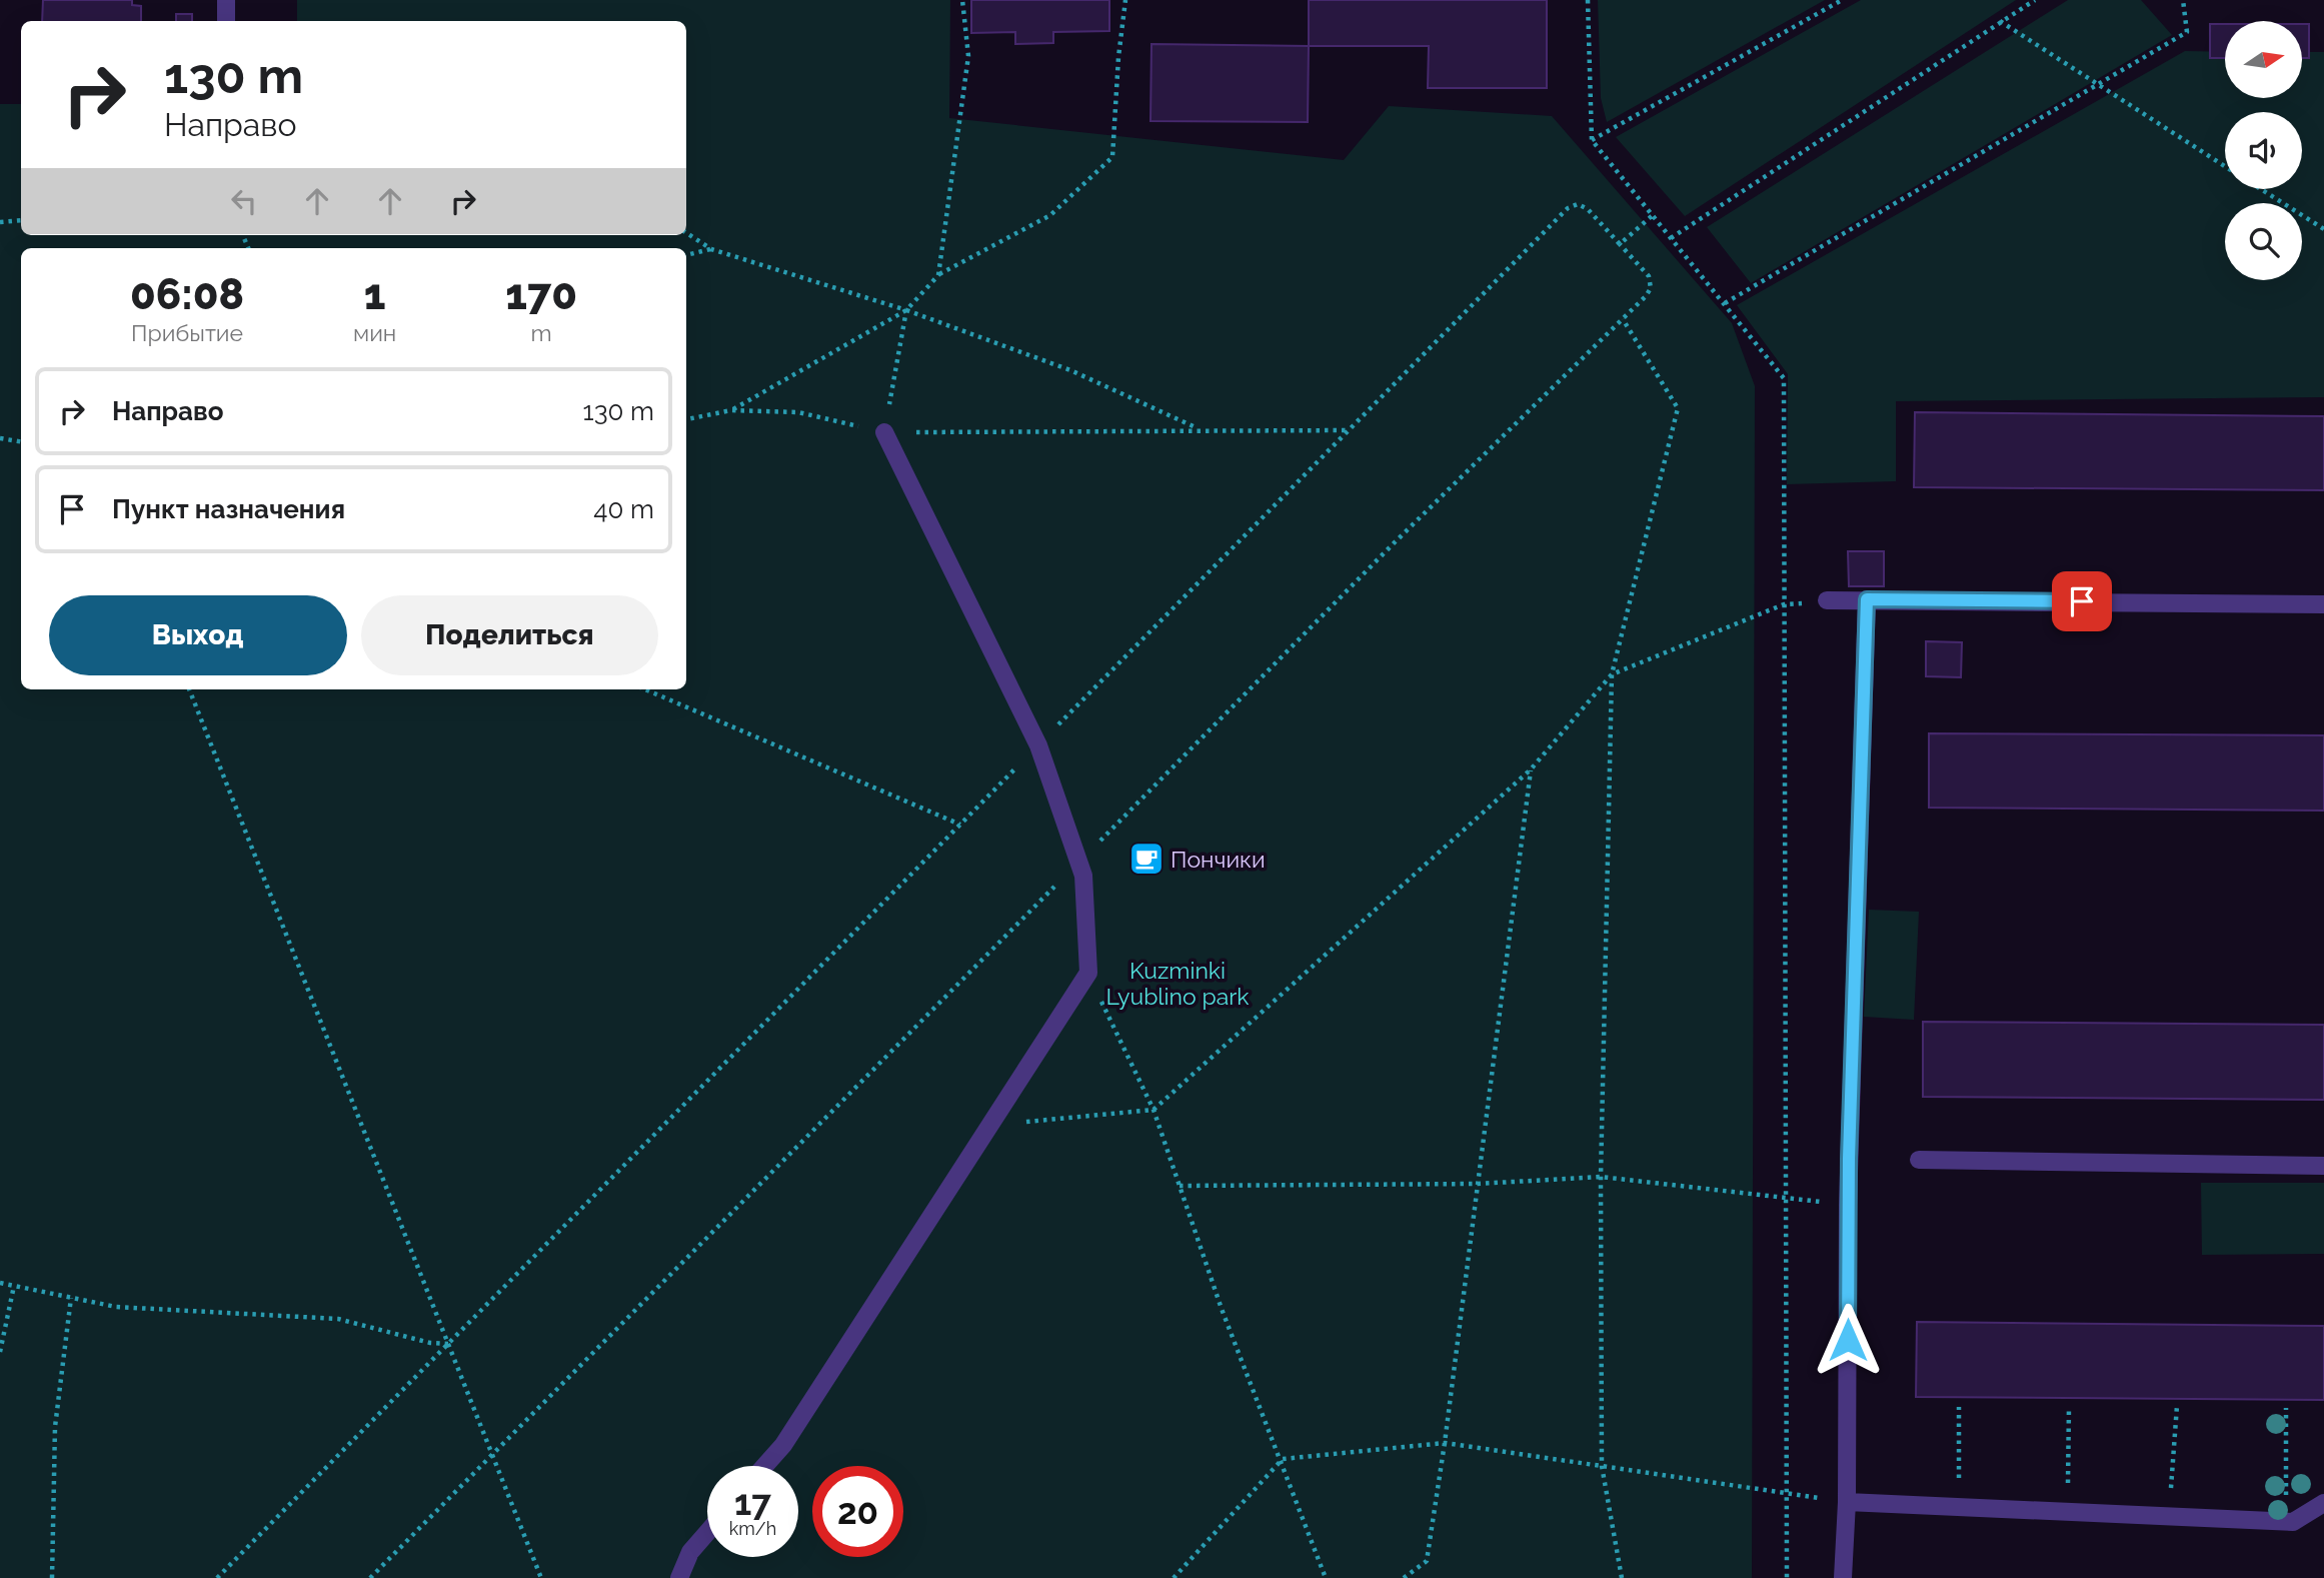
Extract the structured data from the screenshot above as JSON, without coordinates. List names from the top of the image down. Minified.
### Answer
{"parks":["Kuzminki Lyublino park"],"places":{"cafe":["Пончики"]},"north":"right","page":{"turn":["130 m","Направо"],"eta":["06:08","Прибытие","1","мин","170","m"],"list":[{"name":"Направо","value":"130 m"},{"name":"Пункт назначения","value":"40 m"}],"buttons":["Выход","Поделиться"],"speed":"17 km/h","limit":"20"}}
